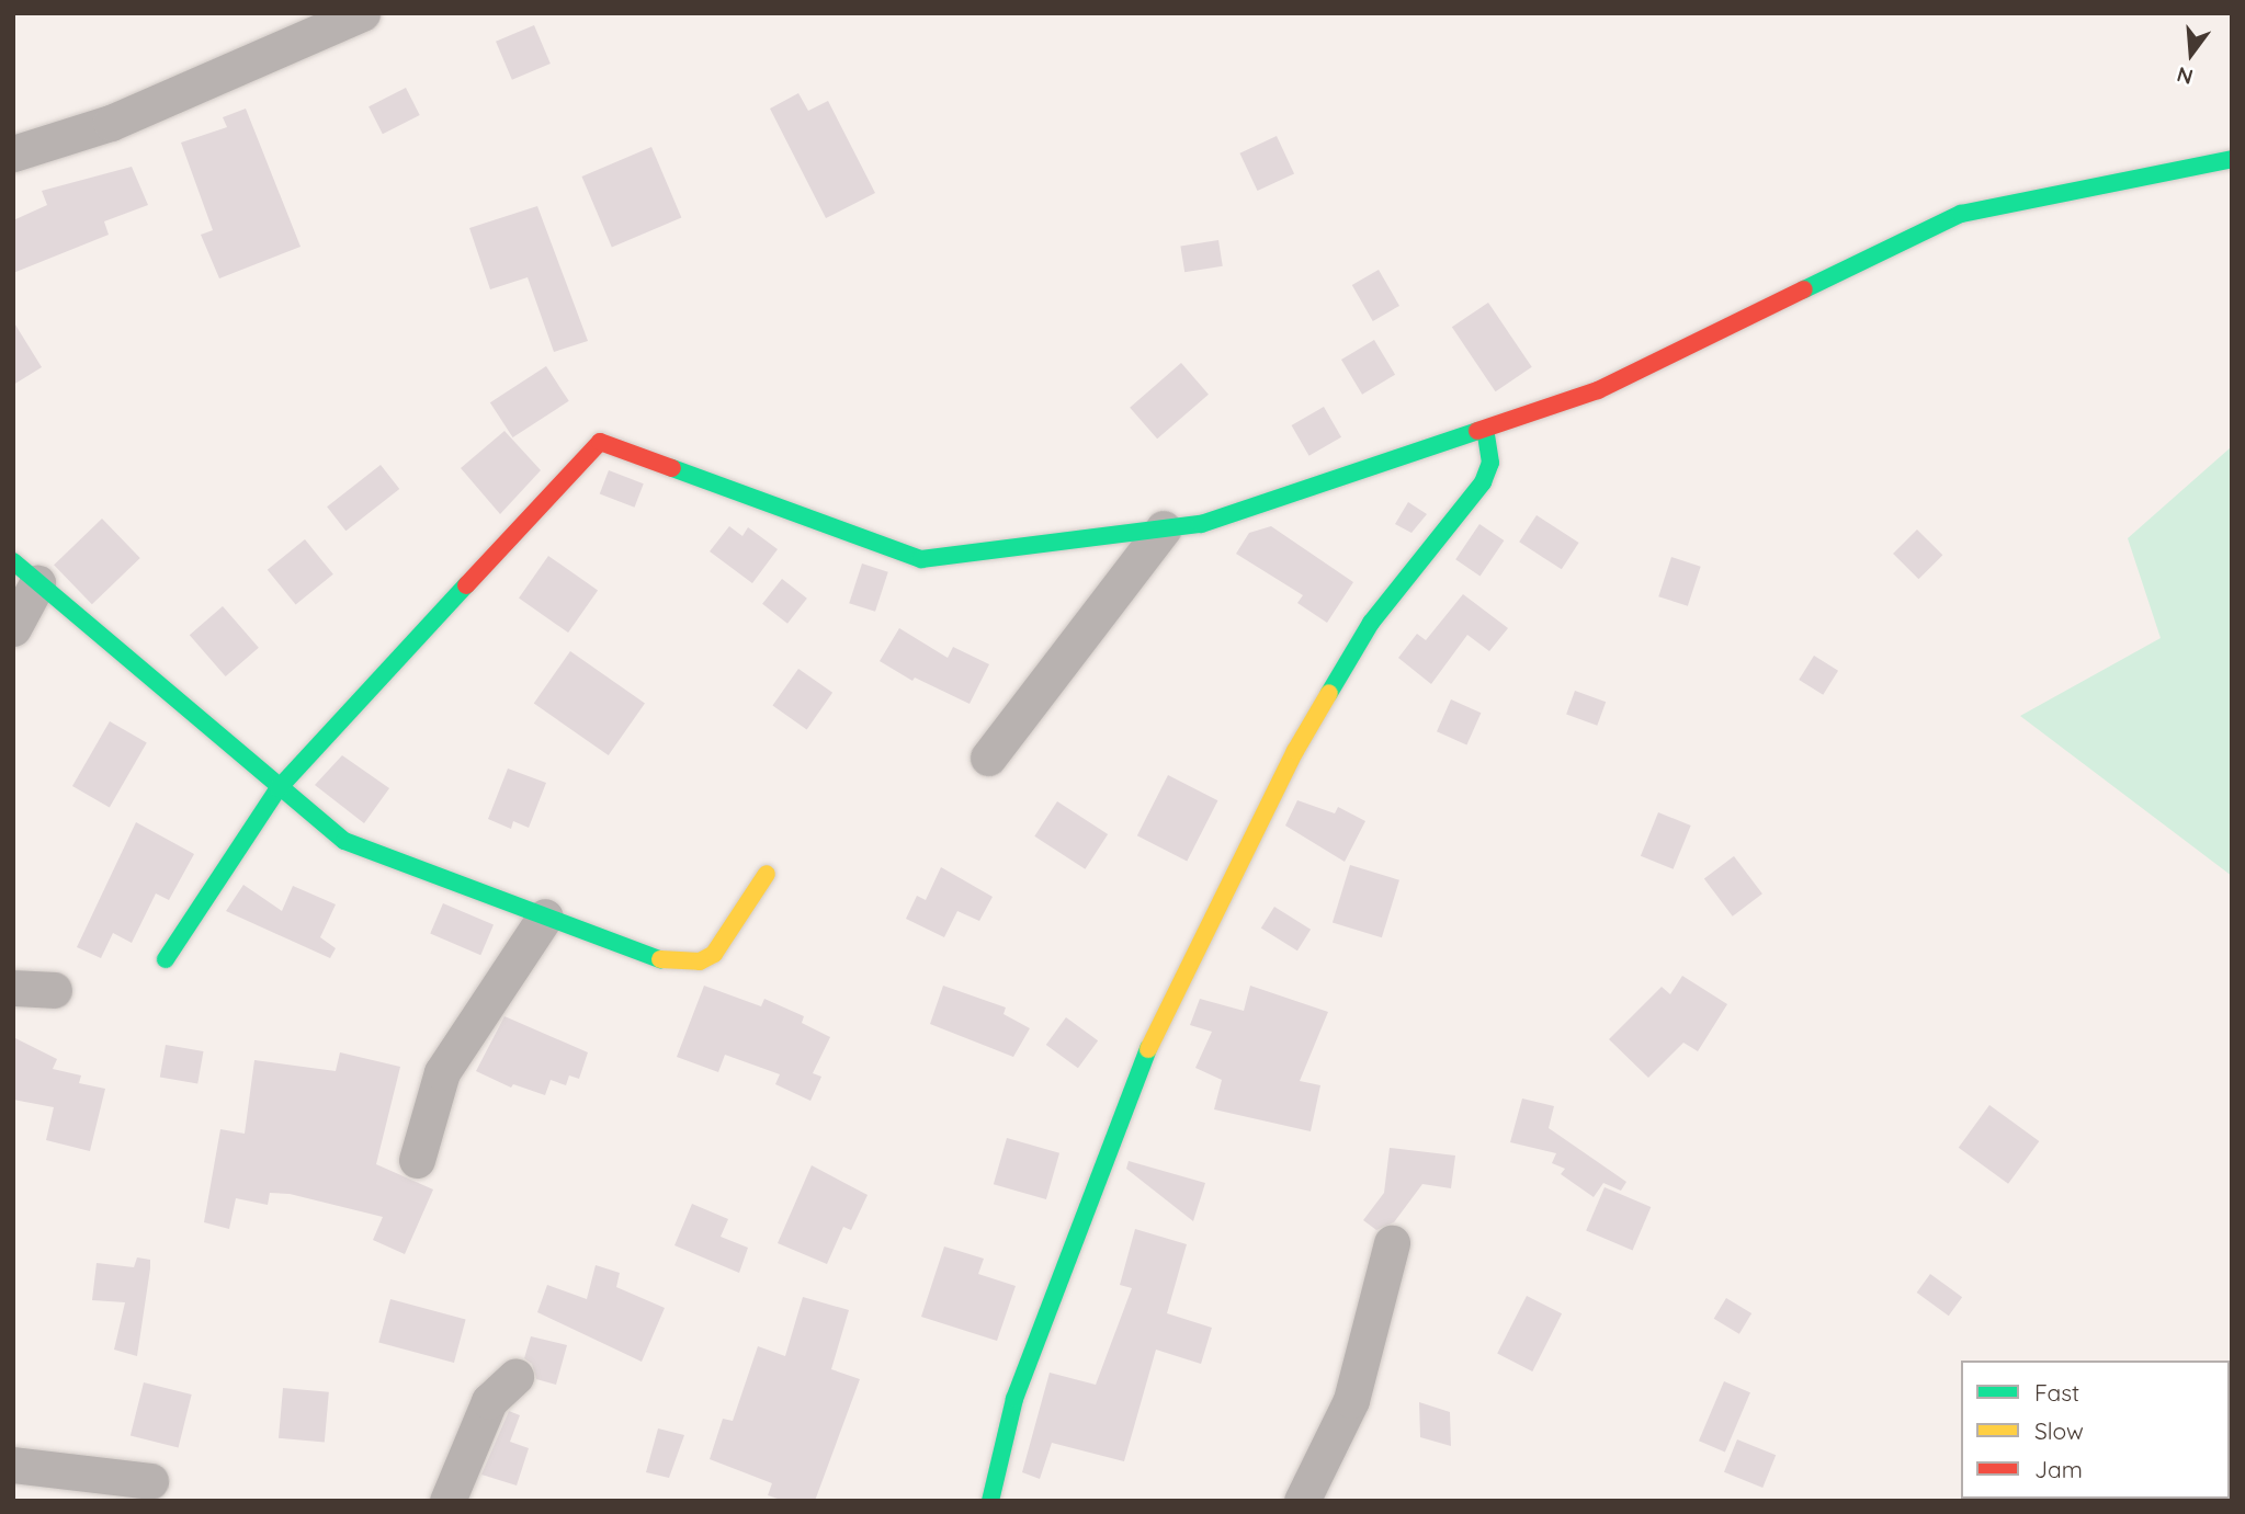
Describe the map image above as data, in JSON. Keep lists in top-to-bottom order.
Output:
{
  "legend": ["Fast", "Slow", "Jam"],
  "north": "bottom"
}
